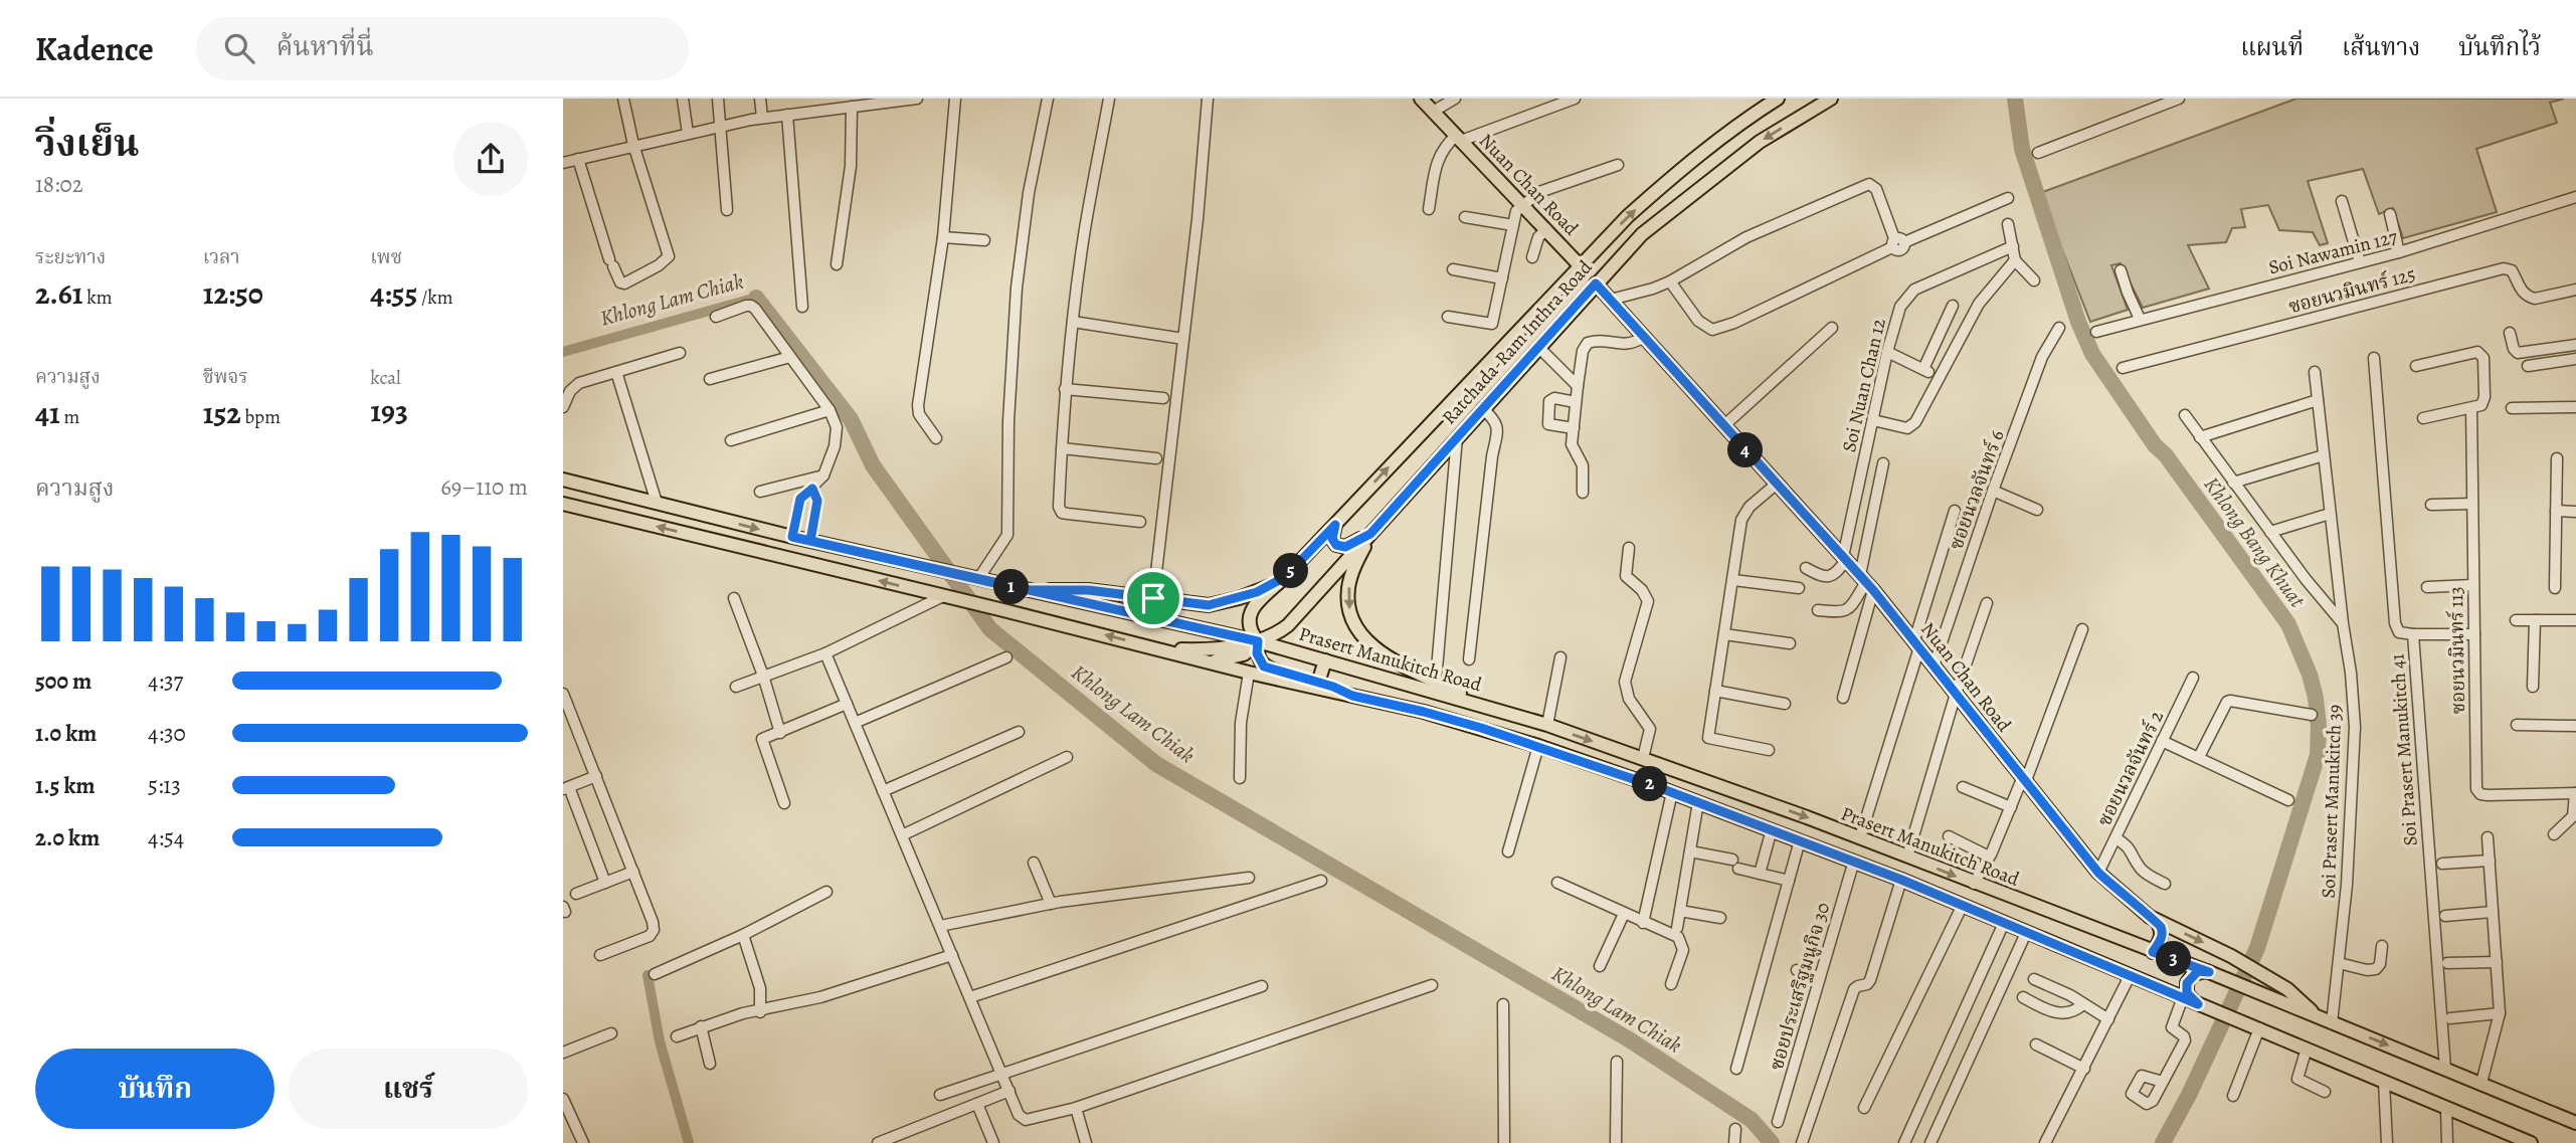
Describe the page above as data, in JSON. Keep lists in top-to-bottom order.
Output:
{
  "streets": {
    "main road": ["Nuan Chan Road", "Ratchada-Ram Inthra Road", "Prasert Manukitch Road"],
    "street": [
      "Soi Nawamin 127",
      "ซอยนวมินทร์ 125",
      "Soi Nuan Chan 12",
      "ซอยนวลจันทร์ 6",
      "ซอยนวมินทร์ 113",
      "Soi Prasert Manukitch 41",
      "ซอยนวลจันทร์ 2",
      "Soi Prasert Manukitch 39",
      "ซอยประเสริฐมนูกิจ 30"
    ]
  },
  "crossings": [
    ["Nuan Chan Road", "Ratchada-Ram Inthra Road"],
    ["Nuan Chan Road", "Soi Nuan Chan 12"],
    ["Nuan Chan Road", "ซอยนวลจันทร์ 6"],
    ["Nuan Chan Road", "Prasert Manukitch Road"],
    ["Nuan Chan Road", "ซอยนวลจันทร์ 2"],
    ["Ratchada-Ram Inthra Road", "Prasert Manukitch Road"],
    ["Prasert Manukitch Road", "Soi Prasert Manukitch 41"],
    ["Prasert Manukitch Road", "Soi Prasert Manukitch 39"]
  ],
  "water": ["Khlong Lam Chiak", "Khlong Bang Khuat"],
  "page": {
    "header": "Kadence",
    "search": "ค้นหาที่นี่",
    "nav": ["แผนที่", "เส้นทาง", "บันทึกไว้"],
    "heading": ["วิ่งเย็น", "18:02"],
    "stats": [
      ["ระยะทาง", "2.61 km"],
      ["เวลา", "12:50"],
      ["เพซ", "4:55 /km"],
      ["ความสูง", "41 m"],
      ["ชีพจร", "152 bpm"],
      ["kcal", "193"]
    ],
    "pins": [
      "4",
      "5",
      "1",
      "2",
      "3"
    ],
    "chart": ["ความสูง", "69–110 m"],
    "list": [
      {
        "name": "500 m",
        "note": "4:37"
      },
      {
        "name": "1.0 km",
        "note": "4:30"
      },
      {
        "name": "1.5 km",
        "note": "5:13"
      },
      {
        "name": "2.0 km",
        "note": "4:54"
      }
    ],
    "buttons": ["บันทึก", "แชร์"]
  }
}
